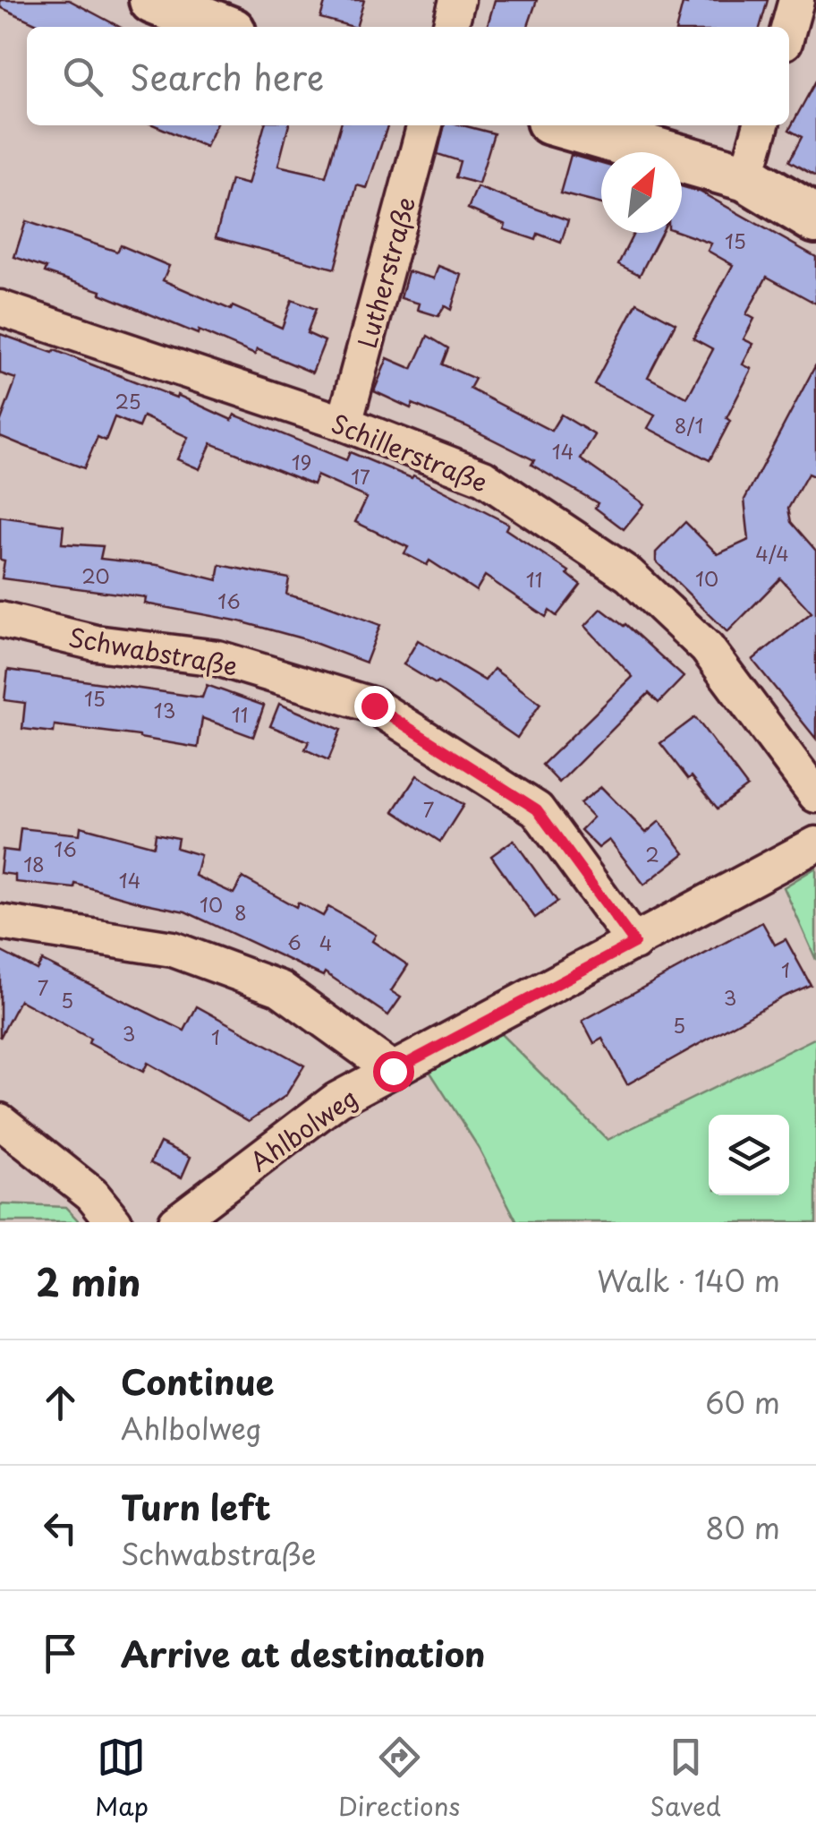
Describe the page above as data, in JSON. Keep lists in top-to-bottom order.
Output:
{
  "streets": {
    "street": [
      "Lutherstraße",
      "Schillerstraße",
      "Schwabstraße",
      "Ahlbolweg"
    ]
  },
  "crossings": [
    ["Lutherstraße", "Schillerstraße"],
    ["Schwabstraße", "Ahlbolweg"]
  ],
  "house_numbers": [
    "15",
    "25",
    "8/1",
    "14",
    "19",
    "17",
    "4/4",
    "20",
    "10",
    "11",
    "16",
    "15",
    "13",
    "11",
    "7",
    "16",
    "2",
    "18",
    "14",
    "10",
    "8",
    "6",
    "4",
    "1",
    "7",
    "3",
    "5",
    "5",
    "3",
    "1"
  ],
  "north": "top right",
  "page": {
    "search": "Search here",
    "heading": ["2 min", "Walk · 140 m"],
    "list": [
      ["Continue", "Ahlbolweg", "60 m"],
      ["Turn left", "Schwabstraße", "80 m"],
      "Arrive at destination"
    ],
    "nav": ["Map", "Directions", "Saved"]
  }
}
